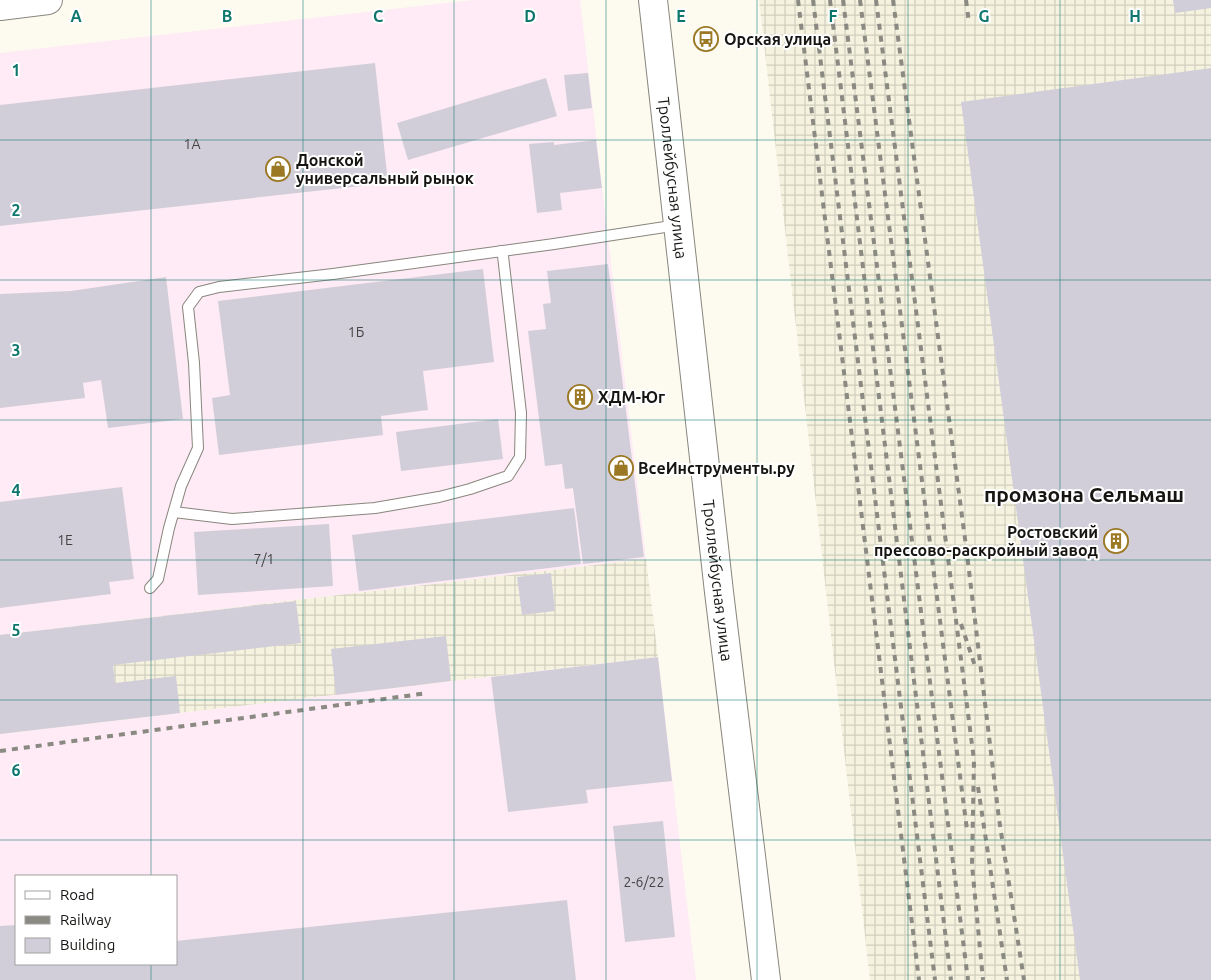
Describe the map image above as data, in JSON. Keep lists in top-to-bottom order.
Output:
{
  "streets": {
    "main road": ["Троллейбусная улица"]
  },
  "districts": ["промзона Сельмаш"],
  "places": {
    "bus stop": ["Орская улица"],
    "shop": ["Донской универсальный рынок", "ВсеИнструменты.ру"],
    "building": ["ХДМ-Юг", "Ростовский прессово-раскройный завод"]
  },
  "house_numbers": [
    "1А",
    "1Б",
    "1Е",
    "7/1",
    "2-6/22"
  ],
  "legend": ["Road", "Railway", "Building"],
  "grid": {
    "columns": [
      "A",
      "B",
      "C",
      "D",
      "E",
      "F",
      "G",
      "H"
    ],
    "rows": [
      "1",
      "2",
      "3",
      "4",
      "5",
      "6"
    ]
  }
}
